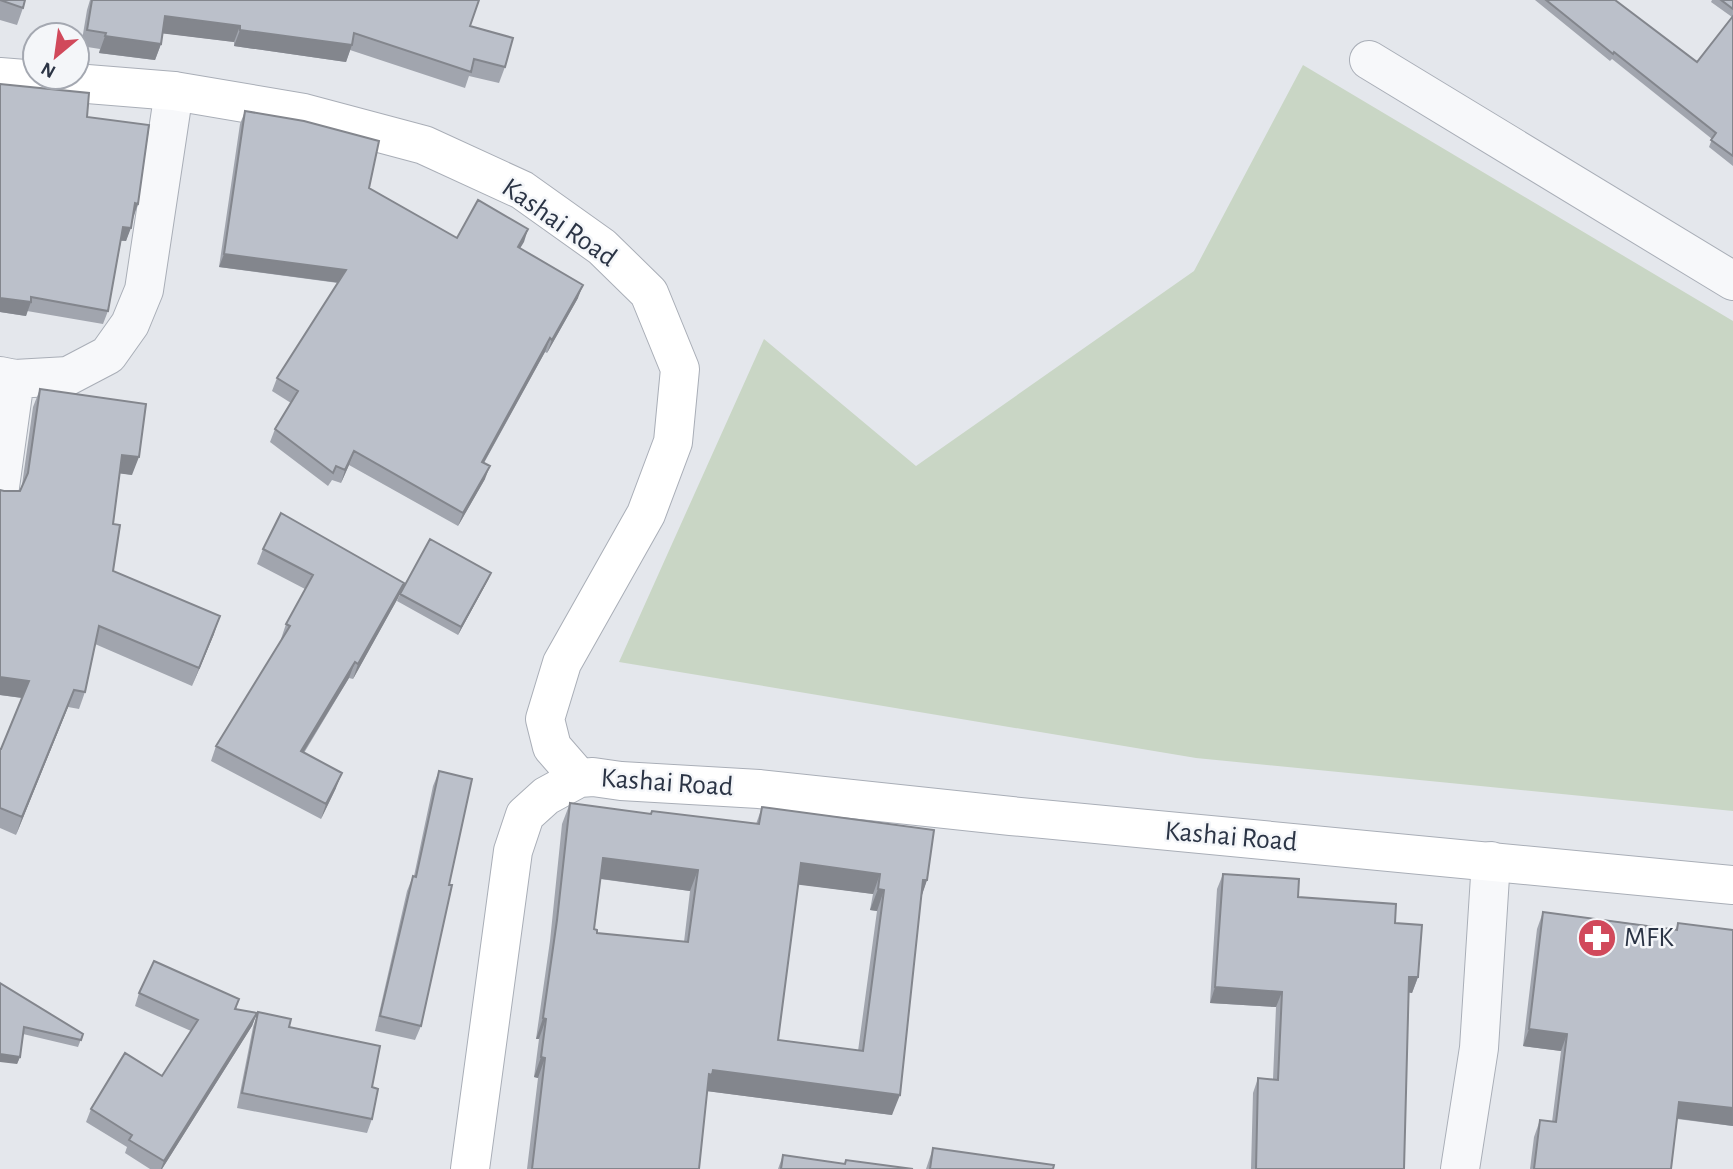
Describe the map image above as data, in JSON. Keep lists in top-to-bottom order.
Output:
{
  "streets": {
    "street": ["Kashai Road"]
  },
  "places": {
    "pharmacy": ["MFK"]
  },
  "north": "bottom left"
}
